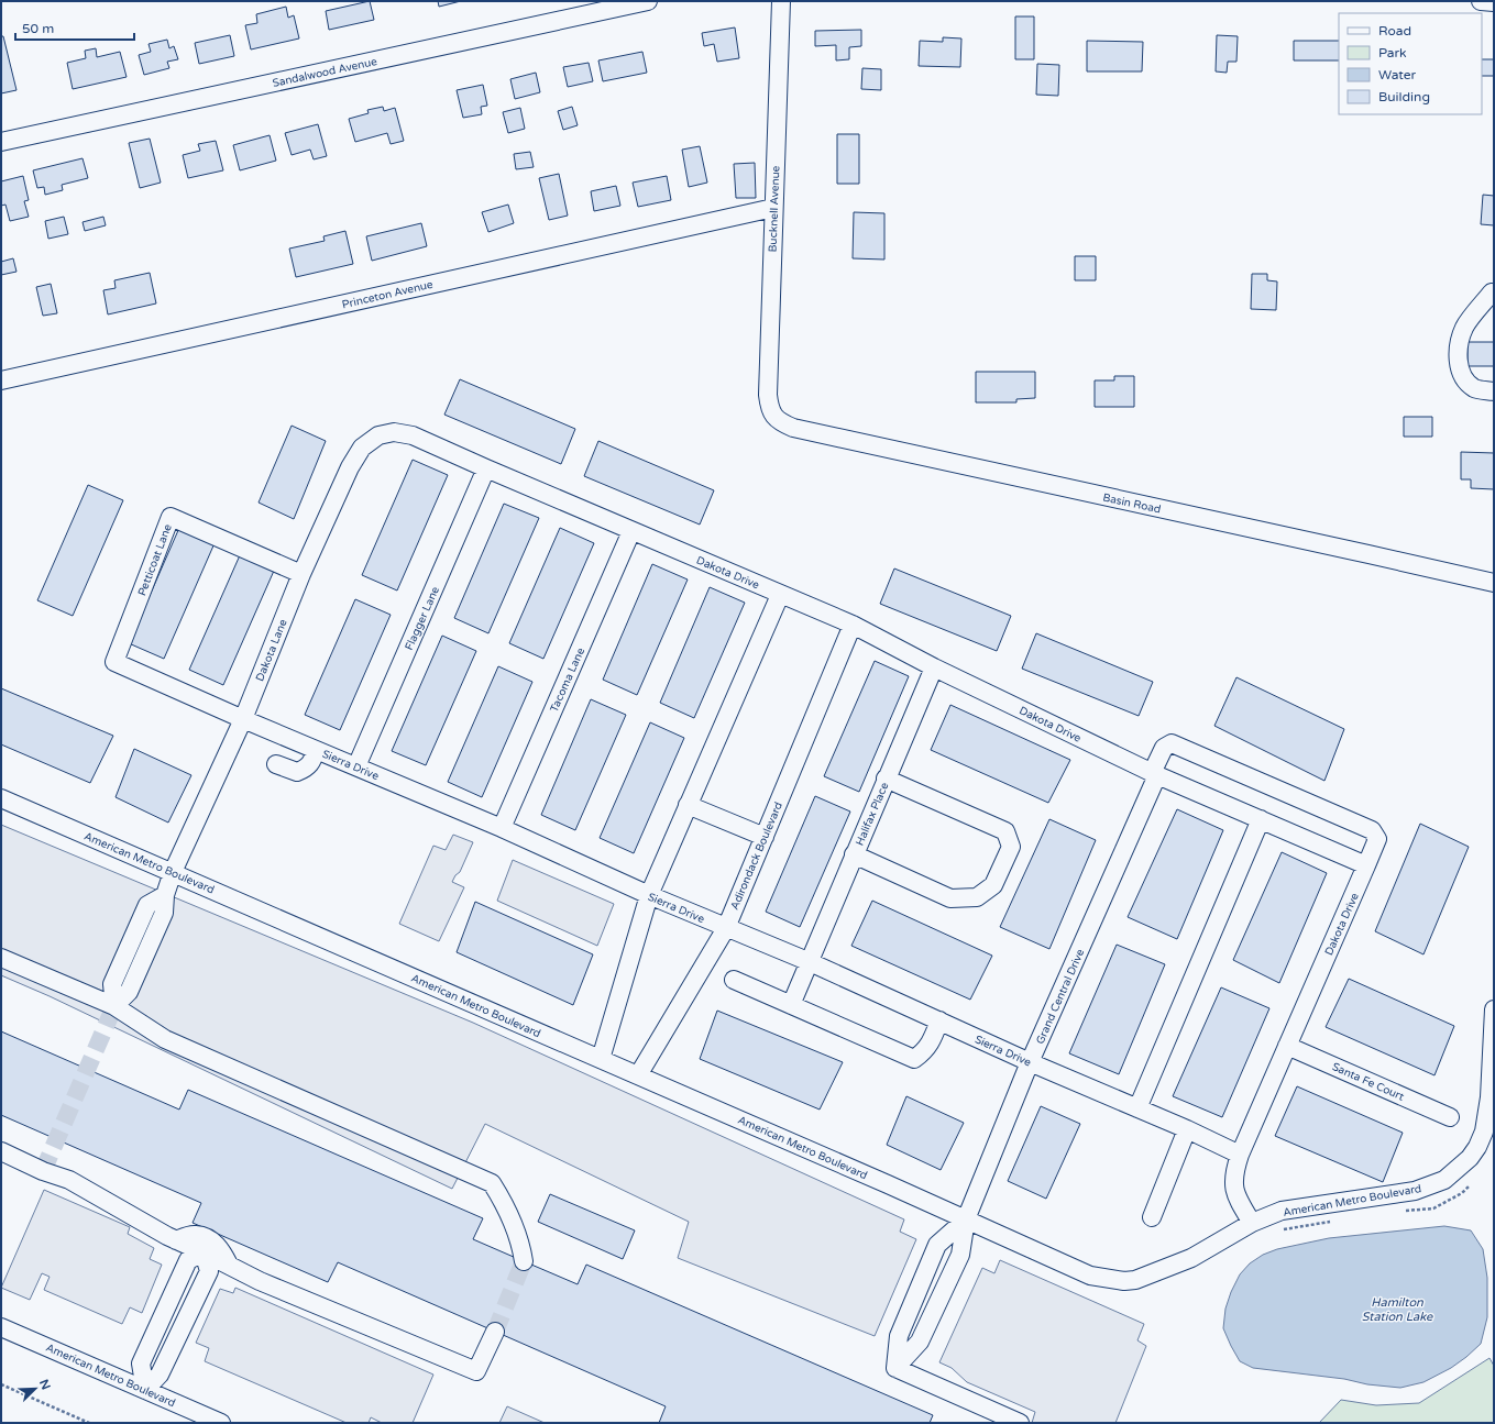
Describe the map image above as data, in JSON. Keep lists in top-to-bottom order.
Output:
{
  "streets": {
    "street": [
      "Sandalwood Avenue",
      "Bucknell Avenue",
      "Princeton Avenue",
      "Basin Road",
      "Petticoat Lane",
      "Dakota Drive",
      "Flagger Lane",
      "Dakota Lane",
      "Tacoma Lane",
      "Sierra Drive",
      "Halifax Place",
      "Adirondack Boulevard",
      "American Metro Boulevard",
      "Grand Central Drive",
      "Santa Fe Court"
    ]
  },
  "crossings": [
    ["Bucknell Avenue", "Princeton Avenue"],
    ["Bucknell Avenue", "Basin Road"],
    ["Petticoat Lane", "Dakota Lane"],
    ["Petticoat Lane", "Sierra Drive"],
    ["Dakota Drive", "Flagger Lane"],
    ["Dakota Drive", "Dakota Lane"],
    ["Dakota Drive", "Tacoma Lane"],
    ["Dakota Drive", "Sierra Drive"],
    ["Dakota Drive", "Halifax Place"],
    ["Dakota Drive", "Adirondack Boulevard"],
    ["Dakota Drive", "American Metro Boulevard"],
    ["Dakota Drive", "Grand Central Drive"],
    ["Dakota Drive", "Santa Fe Court"],
    ["Flagger Lane", "Sierra Drive"],
    ["Dakota Lane", "Sierra Drive"],
    ["Dakota Lane", "American Metro Boulevard"],
    ["Tacoma Lane", "Sierra Drive"],
    ["Sierra Drive", "Halifax Place"],
    ["Sierra Drive", "Adirondack Boulevard"],
    ["Sierra Drive", "Grand Central Drive"],
    ["Adirondack Boulevard", "American Metro Boulevard"],
    ["American Metro Boulevard", "Grand Central Drive"]
  ],
  "water": ["Hamilton Station Lake"],
  "legend": [
    "Road",
    "Park",
    "Water",
    "Building"
  ],
  "scale_bar": "50 m",
  "north": "top right"
}
